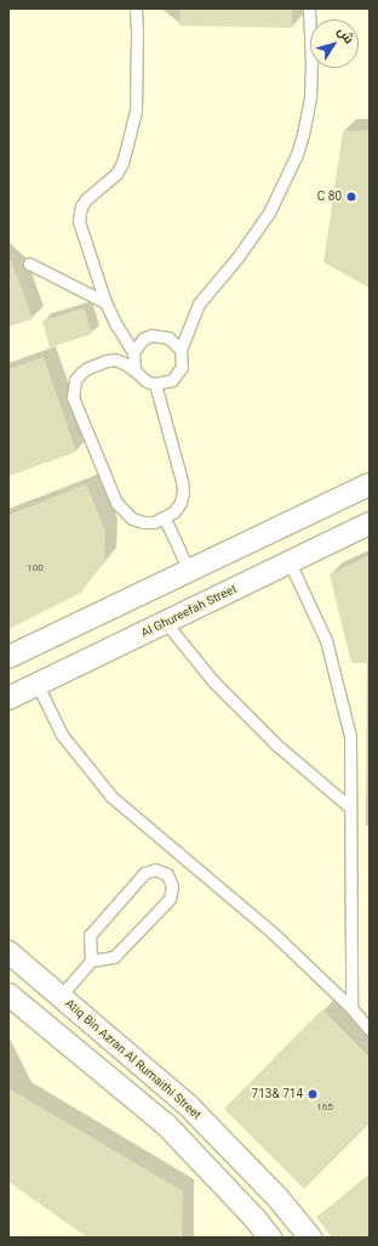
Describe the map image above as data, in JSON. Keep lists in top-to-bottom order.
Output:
{
  "streets": {
    "street": ["Al Ghureefah Street", "Atiq Bin Azran Al Rumaithi Street"]
  },
  "places": ["C 80", "713& 714"],
  "house_numbers": ["100", "165"],
  "north": "top right"
}
